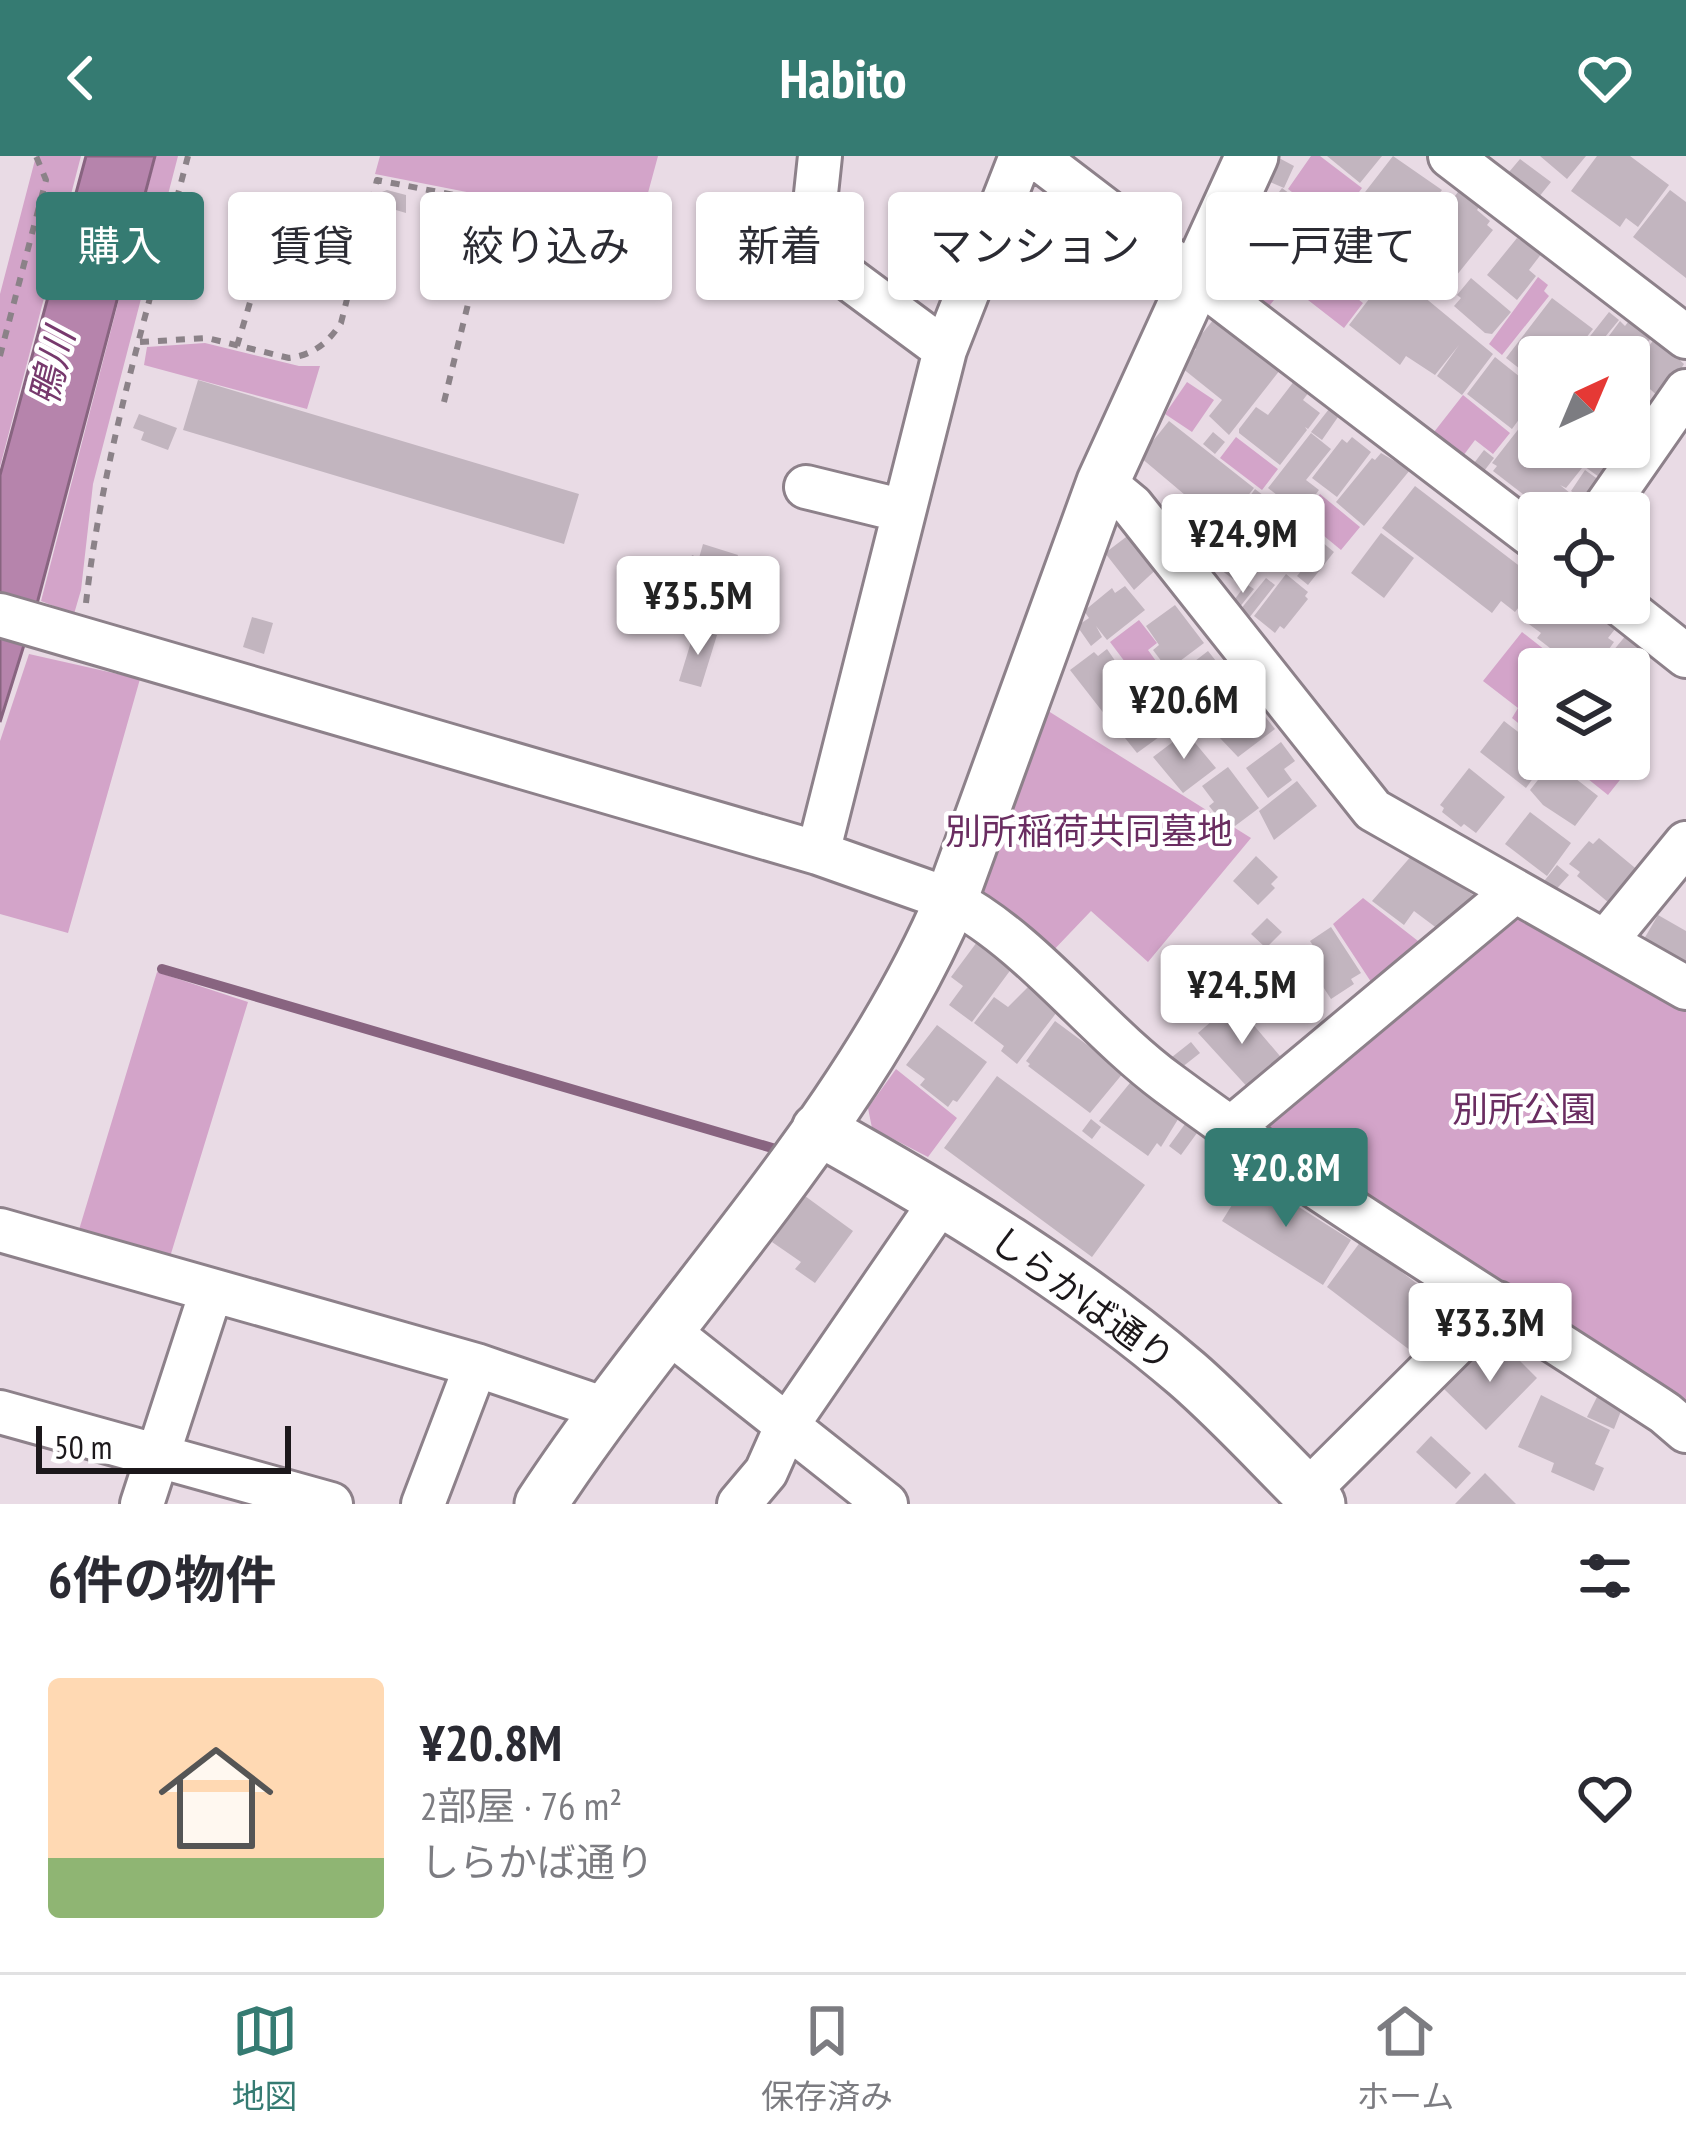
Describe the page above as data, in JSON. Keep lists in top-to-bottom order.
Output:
{
  "streets": {
    "street": ["しらかば通り"]
  },
  "water": ["鴨川"],
  "parks": ["別所稲荷共同墓地", "別所公園"],
  "scale_bar": "50 m",
  "north": "top right",
  "page": {
    "header": "Habito",
    "chip": [
      "購入",
      "賃貸",
      "絞り込み",
      "新着",
      "マンション",
      "一戸建て"
    ],
    "price": [
      "¥24.9M",
      "¥35.5M",
      "¥20.6M",
      "¥24.5M",
      "¥20.8M",
      "¥33.3M"
    ],
    "scale": "50 m",
    "heading": "6件の物件",
    "list": [
      {
        "name": "¥20.8M",
        "note": "2部屋 · 76 m² · しらかば通り"
      }
    ],
    "tabs": ["地図", "保存済み", "ホーム"]
  }
}
